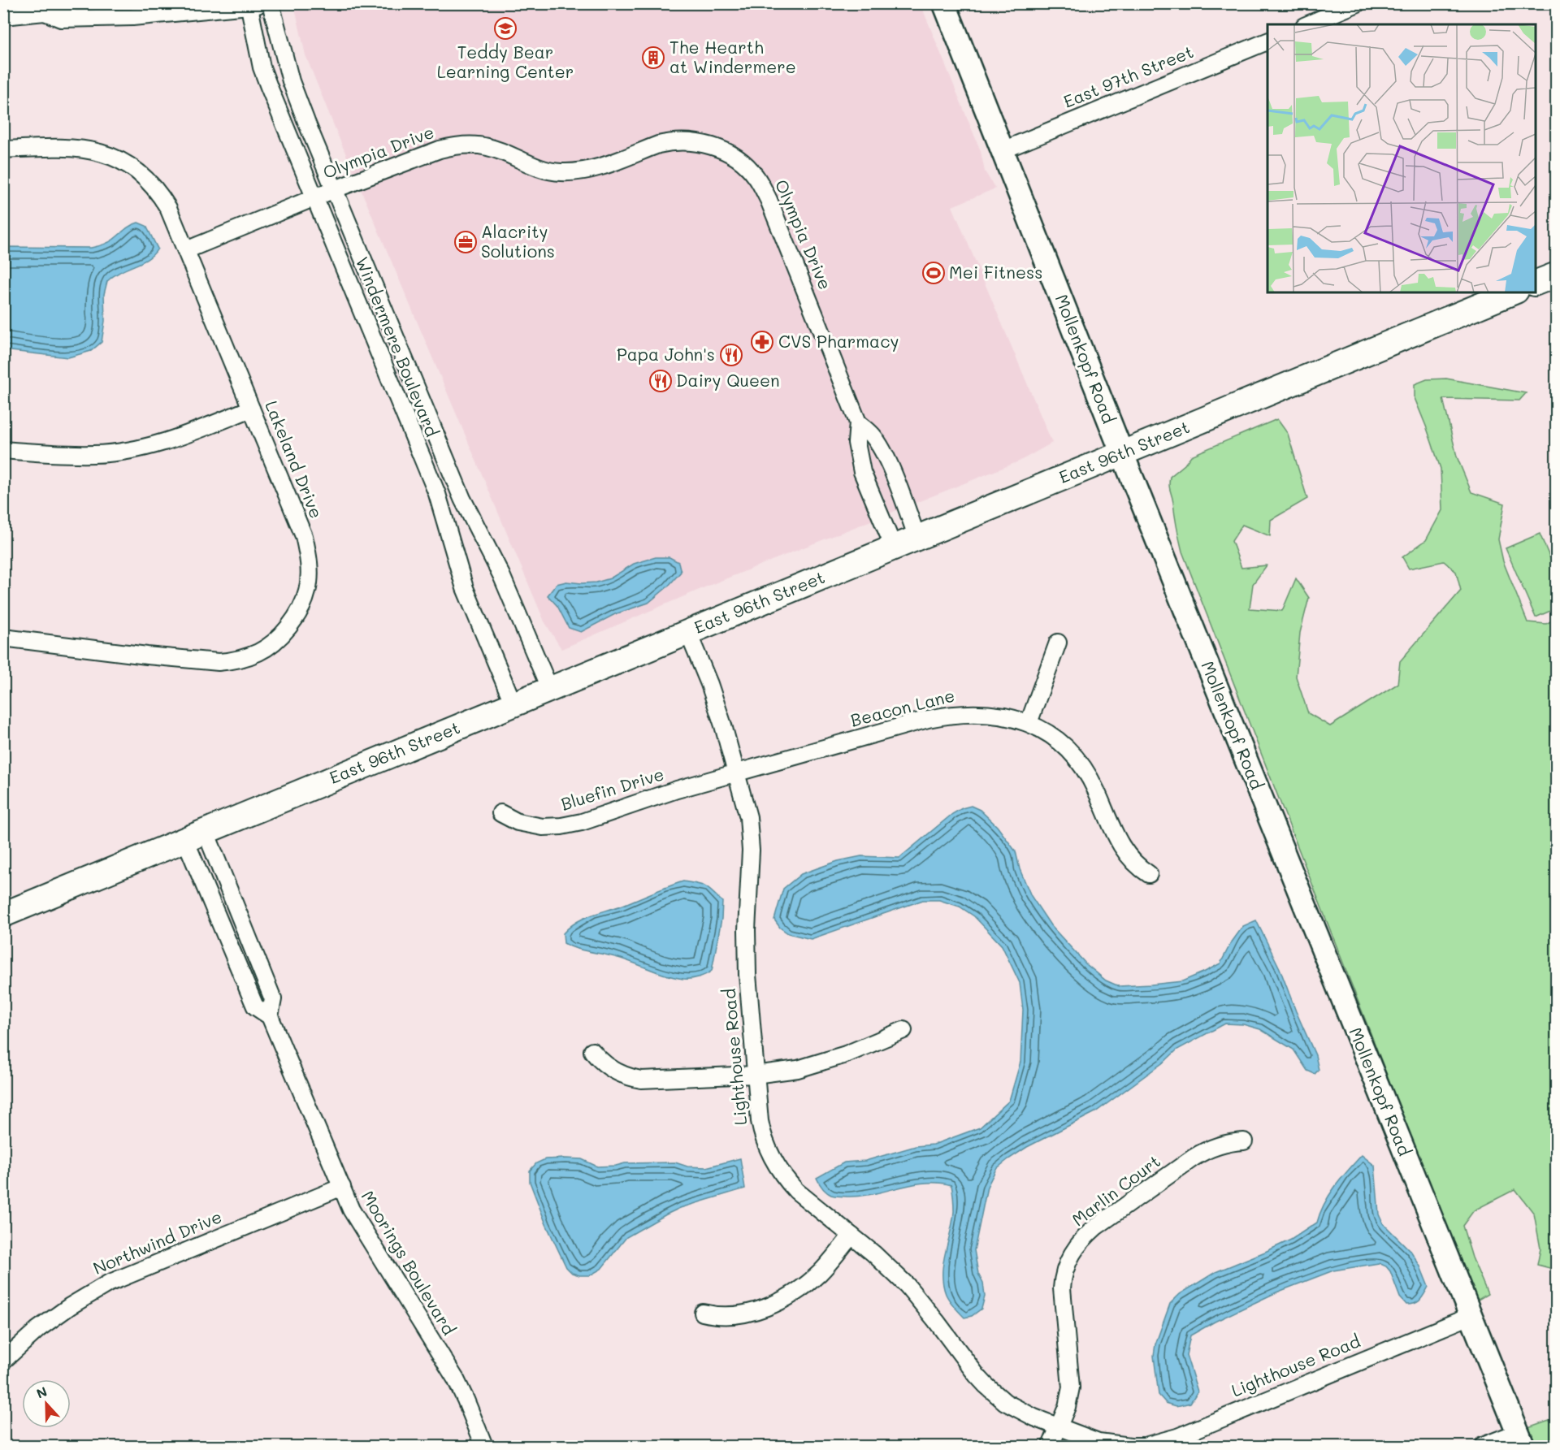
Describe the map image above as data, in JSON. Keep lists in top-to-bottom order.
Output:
{
  "streets": {
    "main road": ["East 96th Street"],
    "street": [
      "East 97th Street",
      "Olympia Drive",
      "Windermere Boulevard",
      "Mollenkopf Road",
      "Lakeland Drive",
      "Beacon Lane",
      "Bluefin Drive",
      "Lighthouse Road",
      "Marlin Court",
      "Northwind Drive",
      "Moorings Boulevard"
    ]
  },
  "crossings": [
    ["East 97th Street", "Mollenkopf Road"],
    ["Olympia Drive", "Windermere Boulevard"],
    ["Olympia Drive", "East 96th Street"],
    ["Olympia Drive", "Lakeland Drive"],
    ["Windermere Boulevard", "East 96th Street"],
    ["Mollenkopf Road", "East 96th Street"],
    ["Mollenkopf Road", "Lighthouse Road"],
    ["East 96th Street", "Lighthouse Road"],
    ["East 96th Street", "Moorings Boulevard"],
    ["Beacon Lane", "Bluefin Drive"],
    ["Beacon Lane", "Lighthouse Road"],
    ["Bluefin Drive", "Lighthouse Road"],
    ["Lighthouse Road", "Marlin Court"],
    ["Northwind Drive", "Moorings Boulevard"]
  ],
  "places": {
    "school or university": ["Teddy Bear Learning Center"],
    "building": ["The Hearth at Windermere"],
    "office": ["Alacrity Solutions"],
    "sports": ["Mei Fitness"],
    "pharmacy": ["CVS Pharmacy"],
    "restaurant": ["Papa John's", "Dairy Queen"]
  },
  "north": "top"
}
